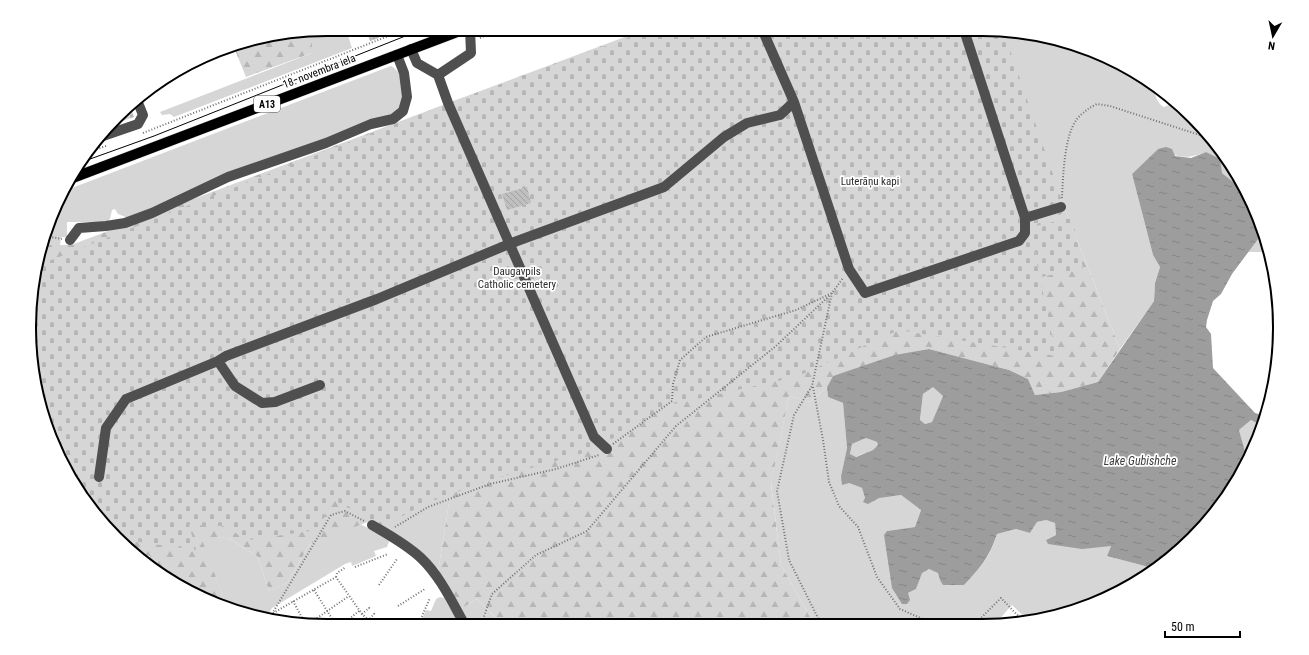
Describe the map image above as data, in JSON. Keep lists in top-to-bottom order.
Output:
{
  "streets": {
    "main road": ["18. novembra iela", "A13"]
  },
  "water": ["Lake Gubishche"],
  "parks": ["Luterāņu kapi", "Daugavpils Catholic cemetery"],
  "scale_bar": "50 m",
  "north": "bottom"
}
